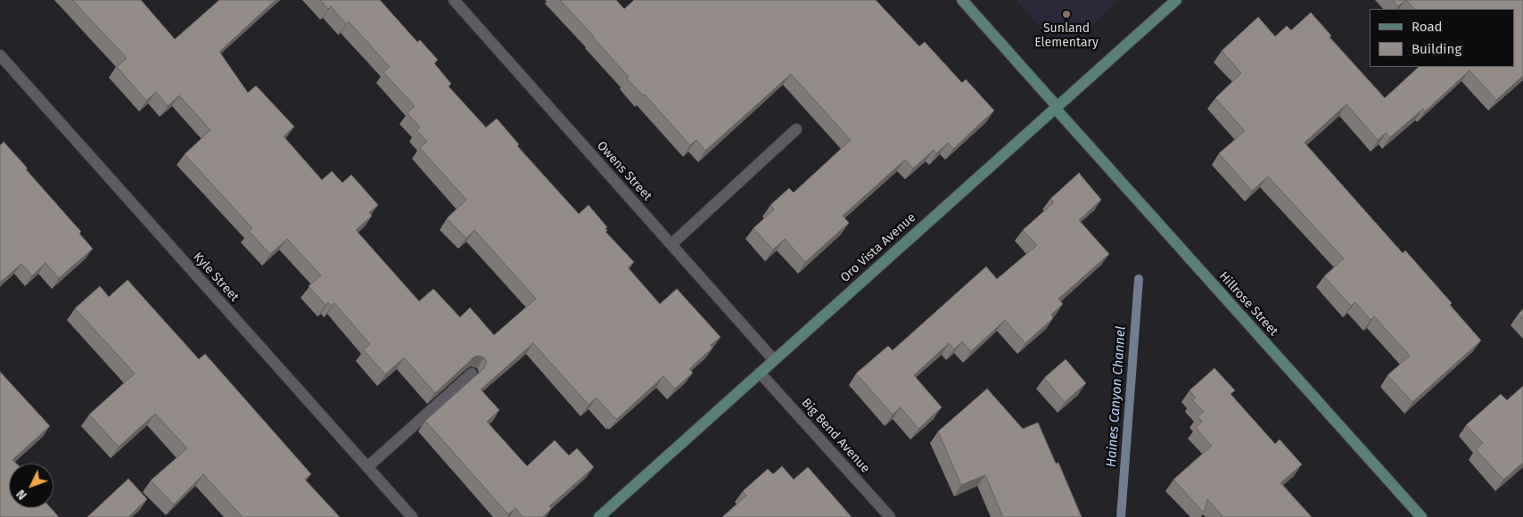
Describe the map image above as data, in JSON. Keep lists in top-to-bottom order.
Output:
{
  "streets": {
    "street": [
      "Owens Street",
      "Oro Vista Avenue",
      "Kyle Street",
      "Hillrose Street",
      "Big Bend Avenue"
    ]
  },
  "crossings": [
    ["Owens Street", "Oro Vista Avenue"],
    ["Oro Vista Avenue", "Hillrose Street"],
    ["Oro Vista Avenue", "Big Bend Avenue"]
  ],
  "water": ["Haines Canyon Channel"],
  "places": ["Sunland Elementary"],
  "legend": ["Road", "Building"],
  "north": "bottom left"
}
